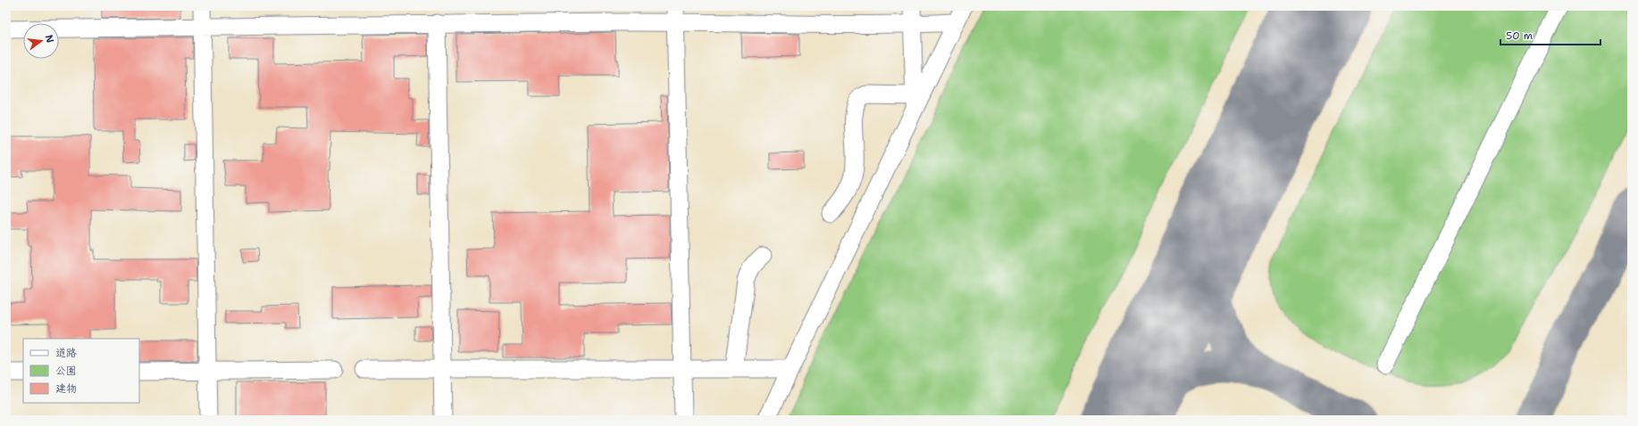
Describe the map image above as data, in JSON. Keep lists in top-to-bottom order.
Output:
{
  "legend": ["道路", "公園", "建物"],
  "scale_bar": "50 m",
  "north": "right"
}
